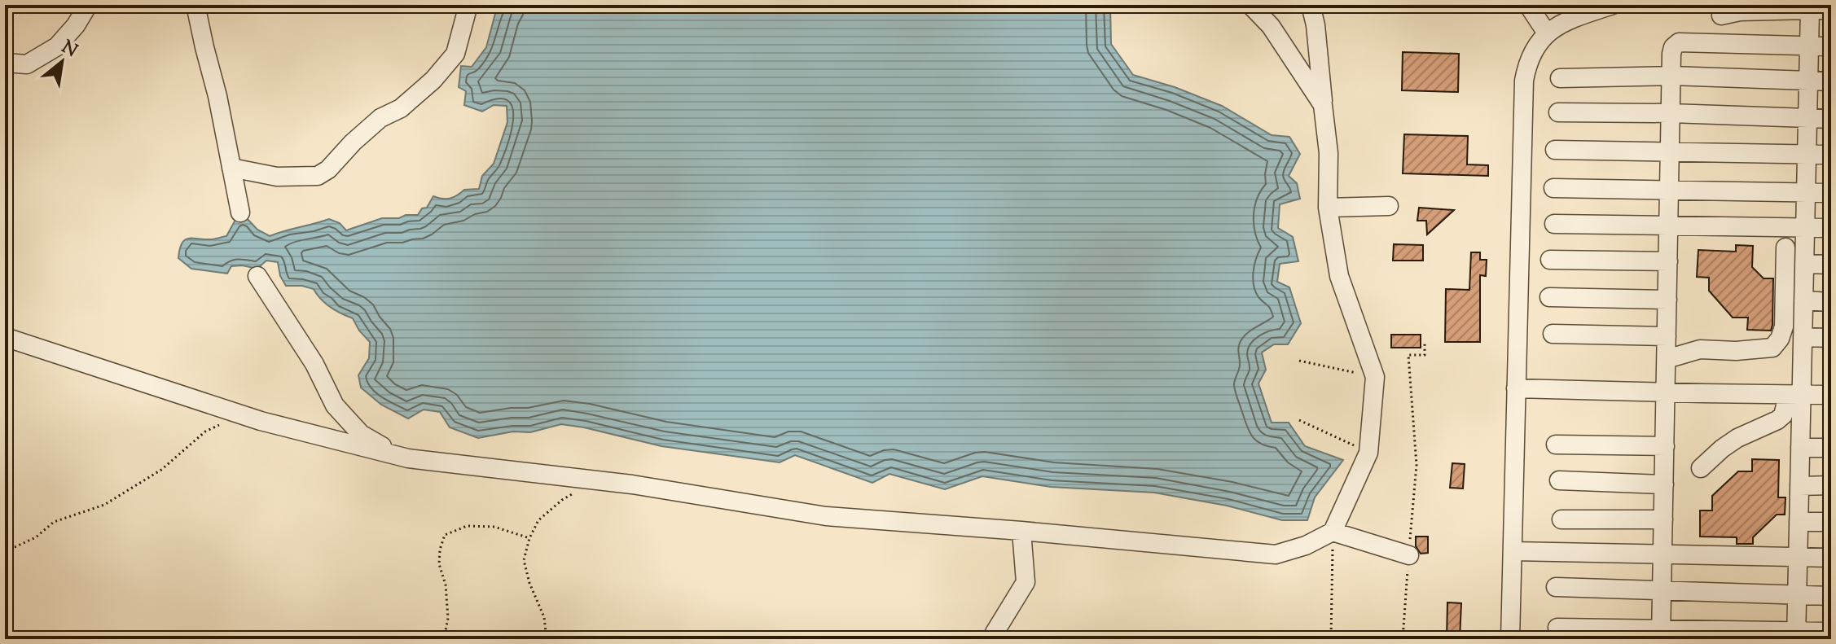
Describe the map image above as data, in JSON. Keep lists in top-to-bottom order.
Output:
{
  "north": "top right"
}
